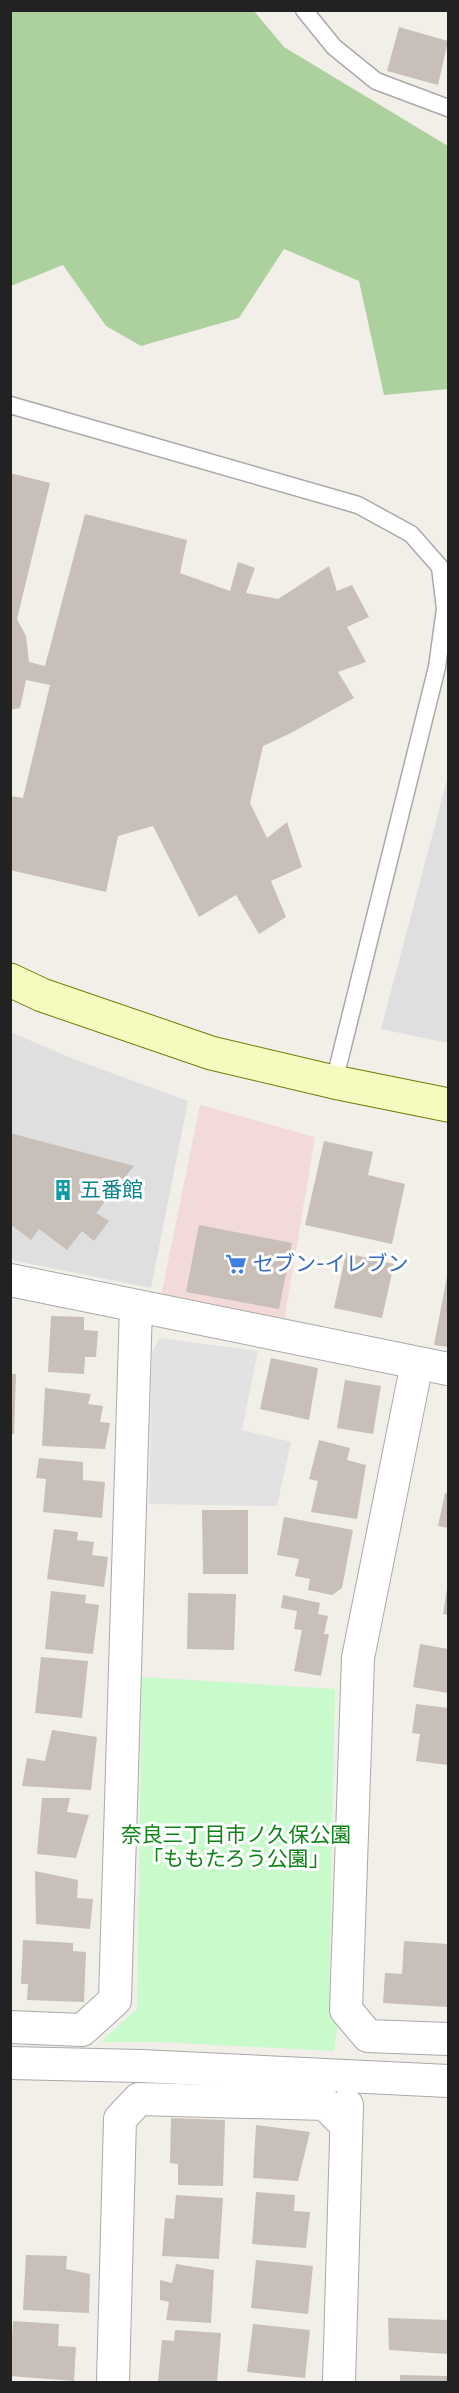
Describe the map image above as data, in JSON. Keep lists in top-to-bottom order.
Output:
{
  "parks": ["奈良三丁目市ノ久保公園 「ももたろう公園」"],
  "places": {
    "building": ["五番館"],
    "supermarket": ["セブン-イレブン"]
  }
}
